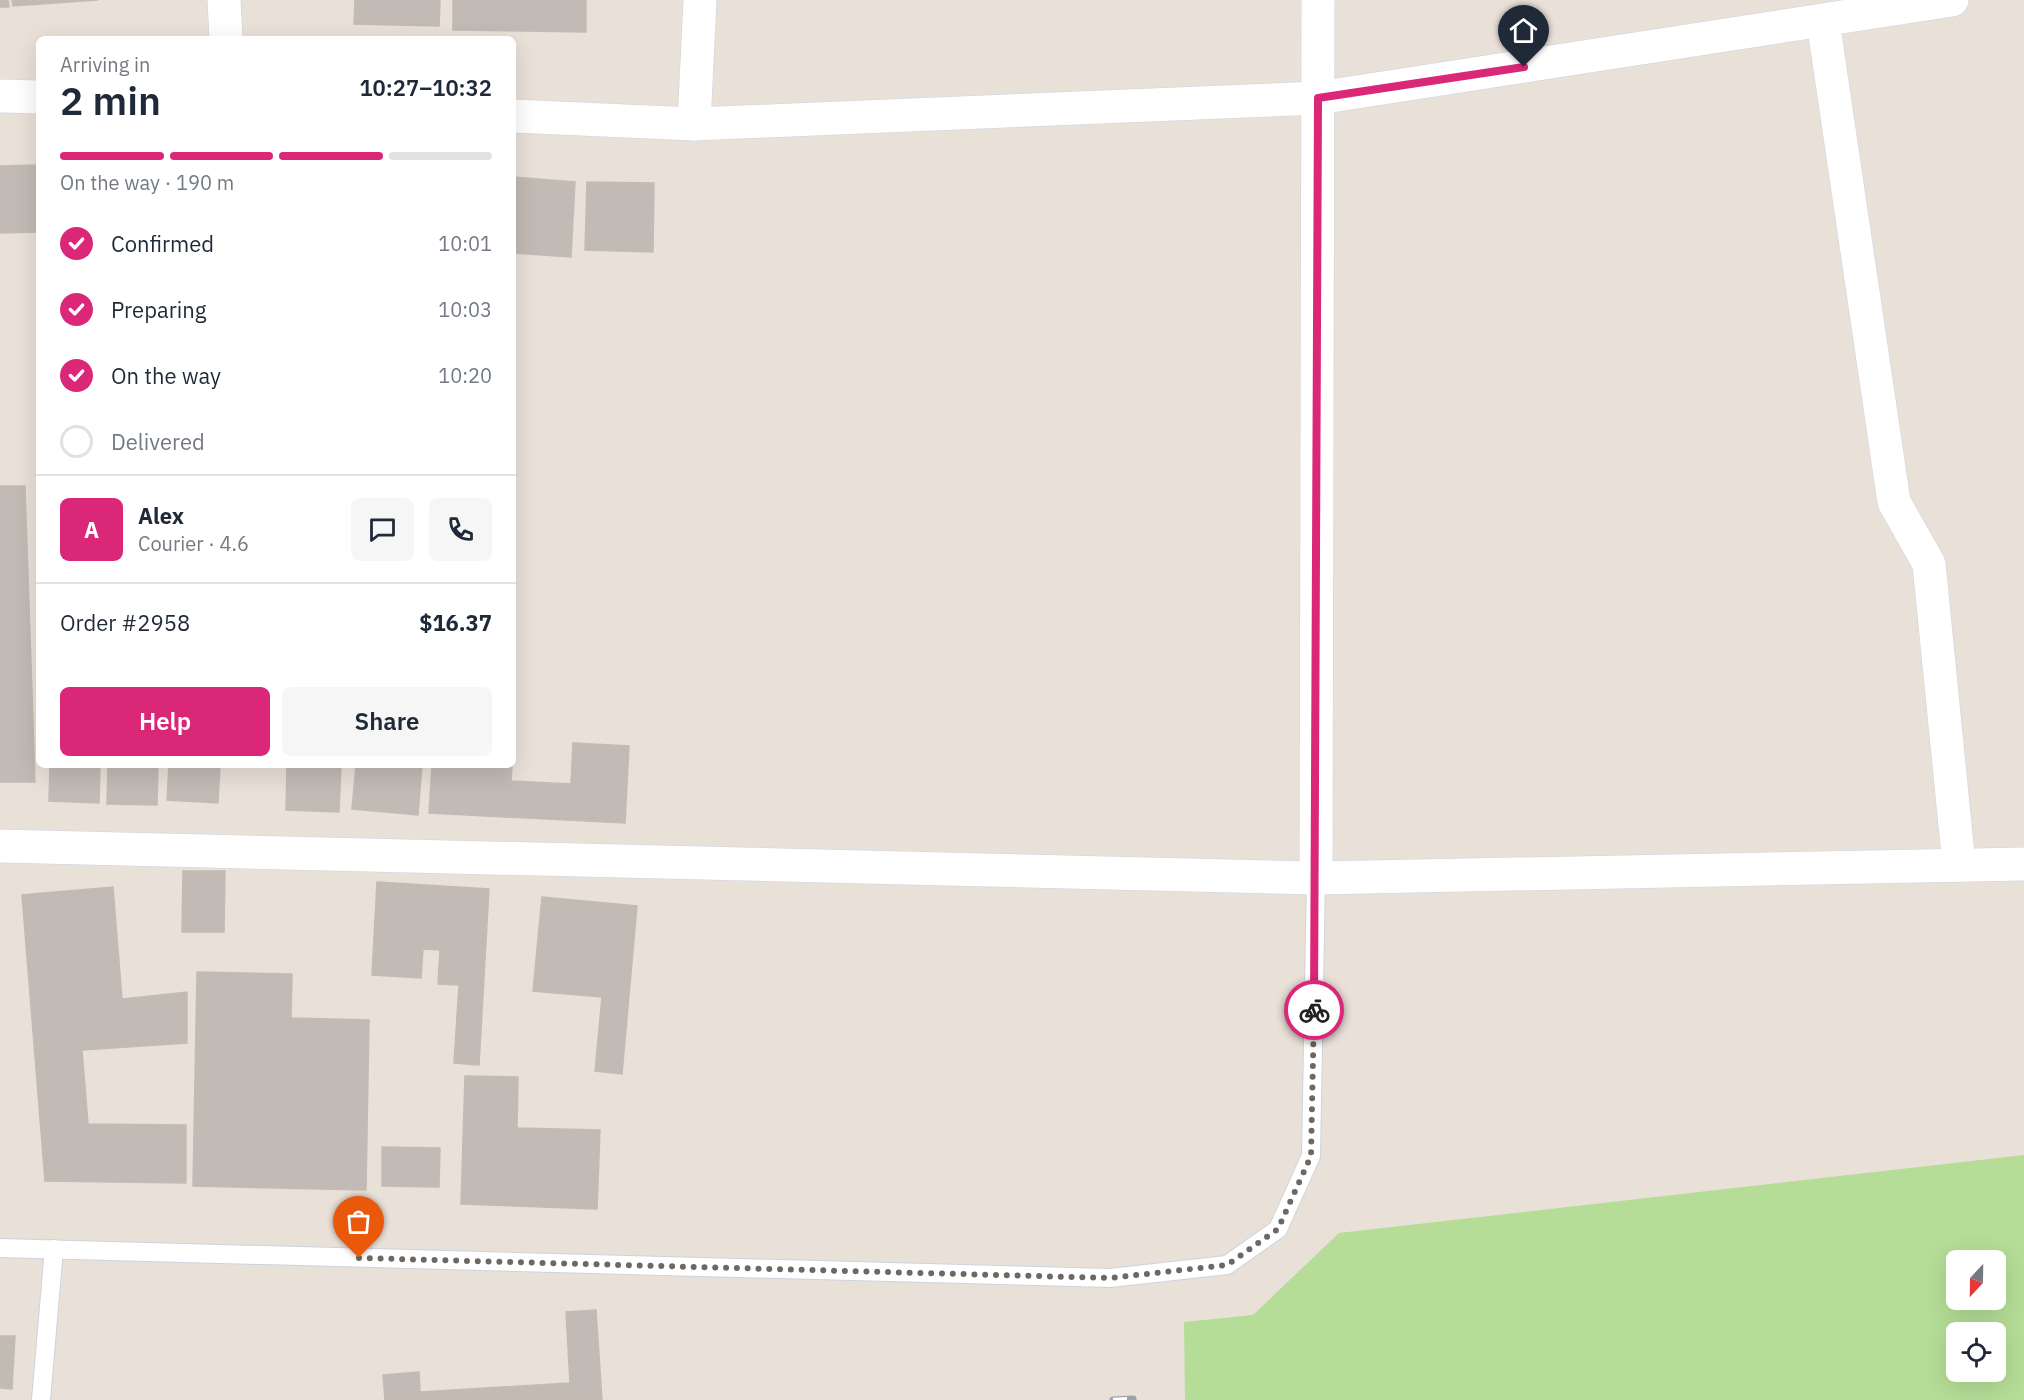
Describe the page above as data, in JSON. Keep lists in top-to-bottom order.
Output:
{
  "north": "bottom",
  "page": {
    "heading": ["2 min", "Arriving in", "10:27–10:32"],
    "panel": [
      "Alex",
      "Courier · 4.6",
      "Order #2958",
      "$16.37"
    ],
    "bar": "On the way · 190 m",
    "list": [
      ["Confirmed", "10:01"],
      ["Preparing", "10:03"],
      ["On the way", "10:20"],
      "Delivered"
    ],
    "round": "A",
    "buttons": ["Help", "Share"]
  }
}
